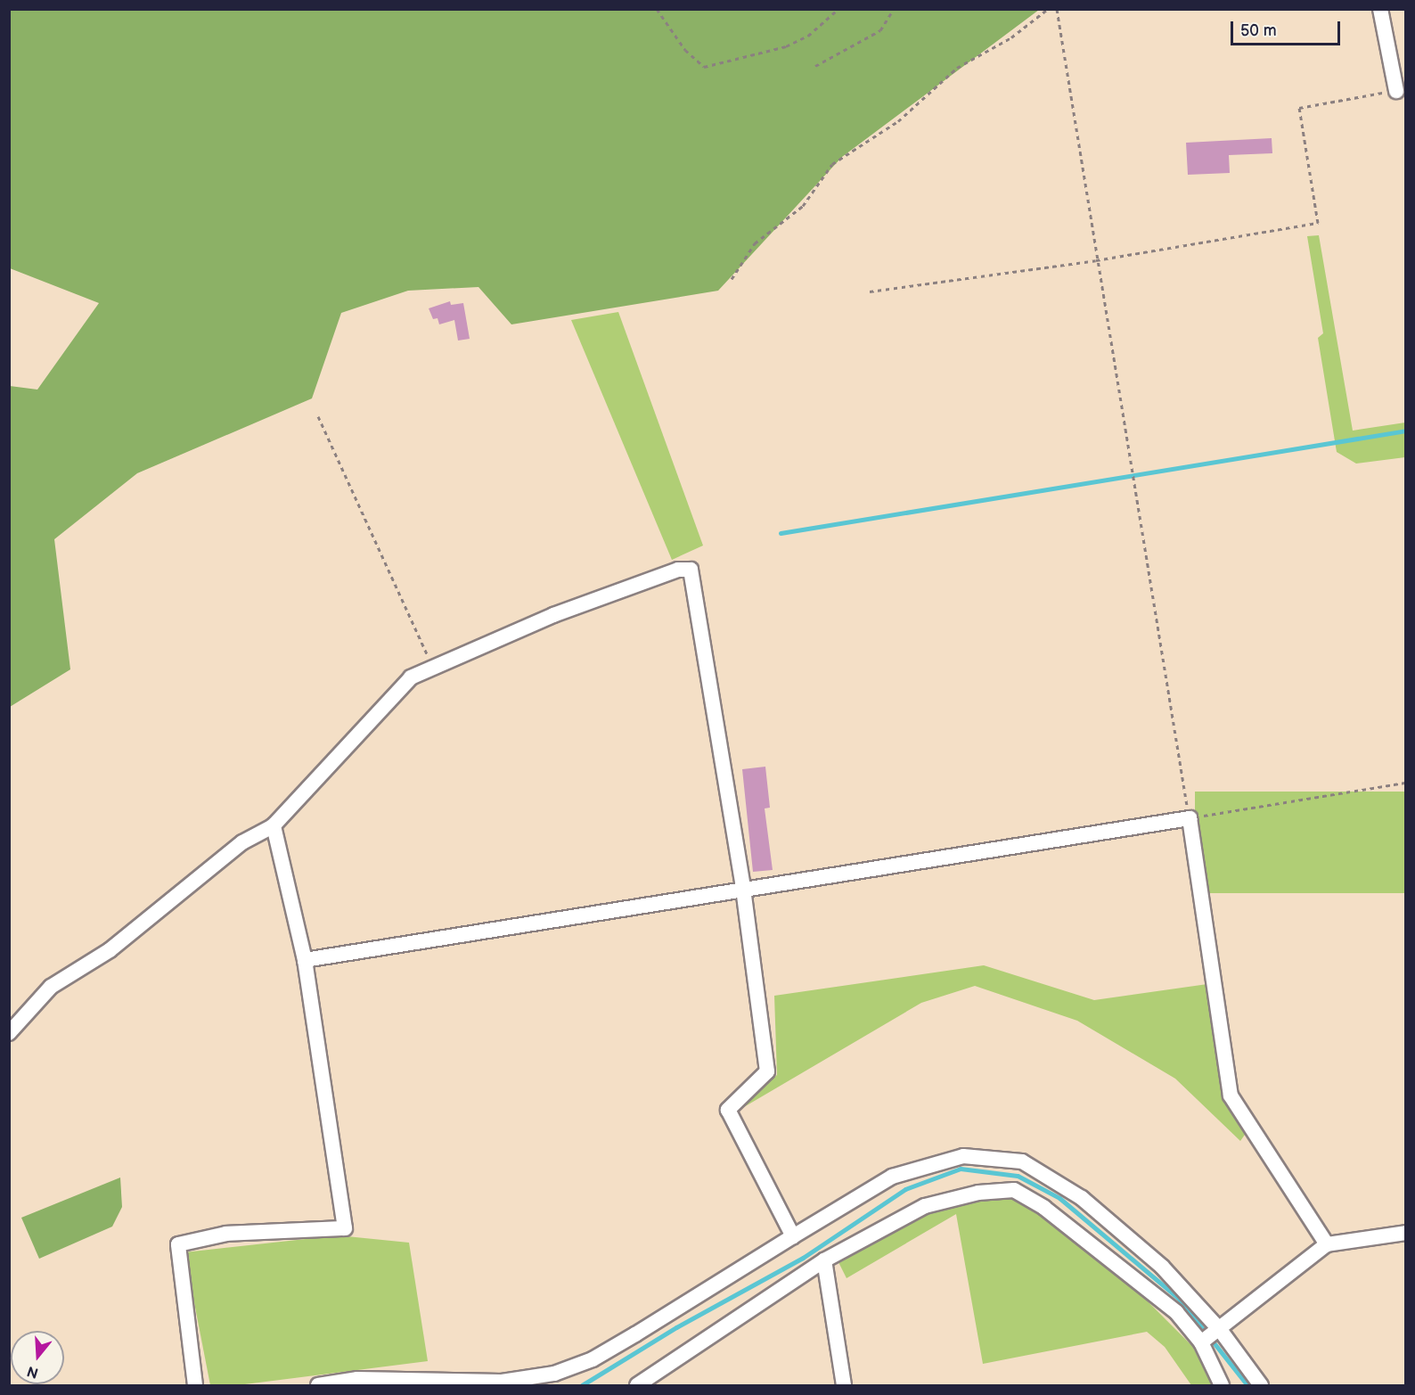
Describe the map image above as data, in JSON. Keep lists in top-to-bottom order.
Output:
{
  "scale_bar": "50 m",
  "north": "bottom"
}
